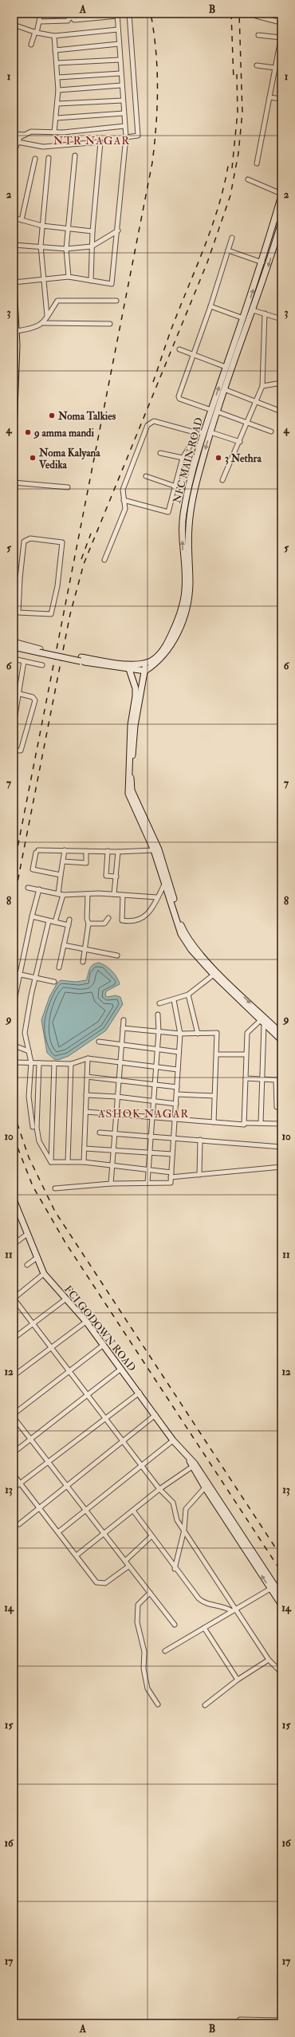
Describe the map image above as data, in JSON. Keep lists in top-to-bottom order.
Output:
{
  "streets": {
    "main road": ["NFC MAIN ROAD", "FCI GODOWN ROAD"]
  },
  "districts": ["NTR NAGAR", "ASHOK NAGAR"],
  "places": [
    "Noma Talkies",
    "9 amma mandi",
    "Noma Kalyana Vedika",
    "3 Nethra"
  ],
  "grid": {
    "columns": ["A", "B"],
    "rows": [
      "1",
      "2",
      "3",
      "4",
      "5",
      "6",
      "7",
      "8",
      "9",
      "10",
      "11",
      "12",
      "13",
      "14",
      "15",
      "16",
      "17"
    ]
  }
}
